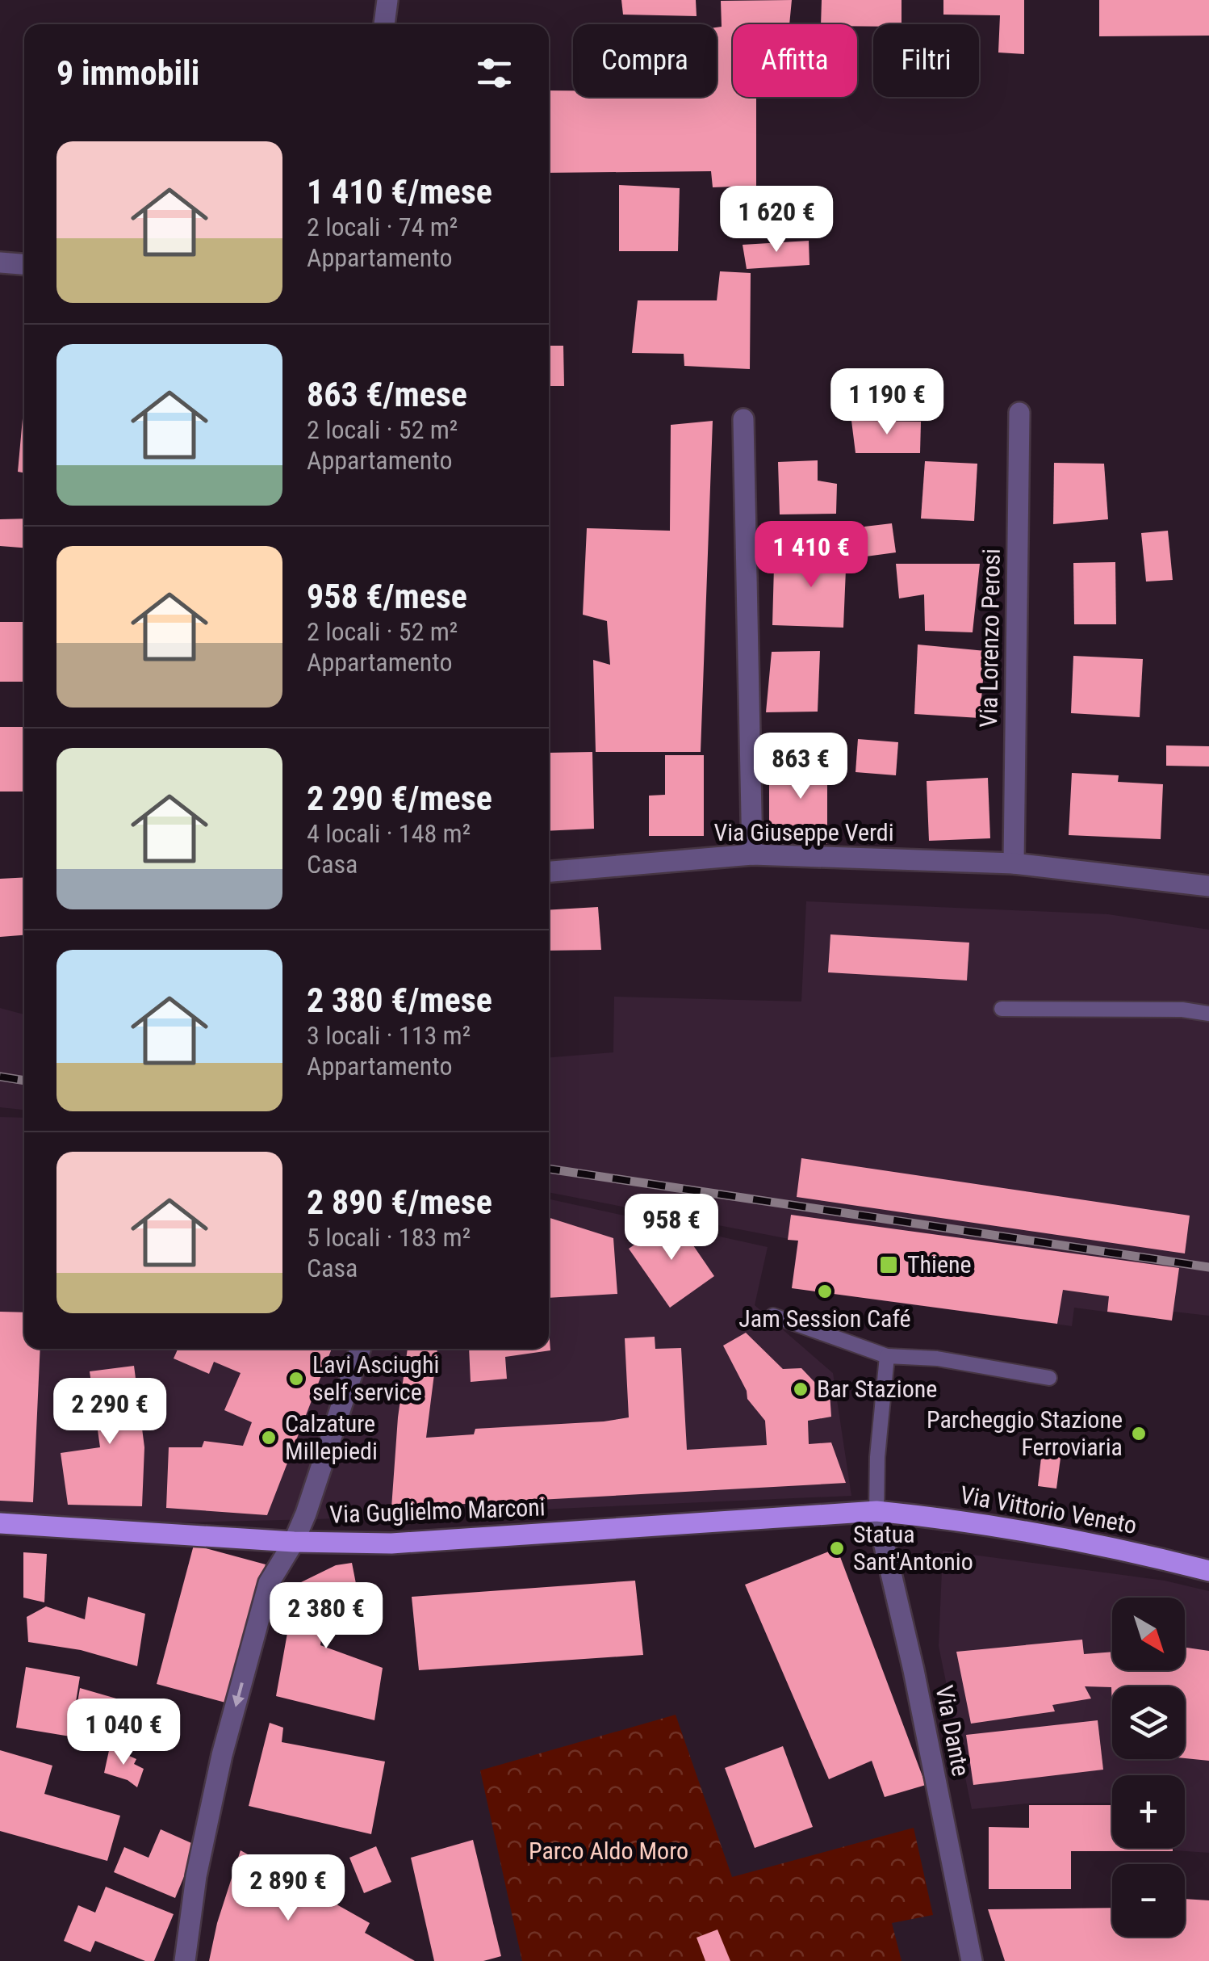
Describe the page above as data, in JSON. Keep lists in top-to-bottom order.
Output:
{
  "streets": {
    "main road": ["Via Vittorio Veneto", "Via Guglielmo Marconi"],
    "street": ["Via Lorenzo Perosi", "Via Giuseppe Verdi", "Via Dante"]
  },
  "crossings": [
    ["Via Lorenzo Perosi", "Via Giuseppe Verdi"],
    ["Via Vittorio Veneto", "Via Guglielmo Marconi"],
    ["Via Vittorio Veneto", "Via Dante"],
    ["Via Guglielmo Marconi", "Via Dante"]
  ],
  "parks": ["Parco Aldo Moro"],
  "places": {
    "transit": ["Thiene"],
    "other": [
      "Jam Session Café",
      "Lavi Asciughi self service",
      "Bar Stazione",
      "Parcheggio Stazione Ferroviaria",
      "Calzature Millepiedi",
      "Statua Sant'Antonio"
    ]
  },
  "north": "bottom right",
  "page": {
    "chip": ["Compra", "Affitta", "Filtri"],
    "heading": "9 immobili",
    "list": [
      {
        "name": "1 410 €/mese",
        "note": "2 locali · 74 m² · Appartamento"
      },
      {
        "name": "863 €/mese",
        "note": "2 locali · 52 m² · Appartamento"
      },
      {
        "name": "958 €/mese",
        "note": "2 locali · 52 m² · Appartamento"
      },
      {
        "name": "2 290 €/mese",
        "note": "4 locali · 148 m² · Casa"
      },
      {
        "name": "2 380 €/mese",
        "note": "3 locali · 113 m² · Appartamento"
      },
      {
        "name": "2 890 €/mese",
        "note": "5 locali · 183 m² · Casa"
      }
    ],
    "price": [
      "1 620 €",
      "1 190 €",
      "1 410 €",
      "863 €",
      "958 €",
      "2 290 €",
      "2 380 €",
      "1 040 €",
      "2 890 €"
    ],
    "map_buttons": ["+", "−"]
  }
}
